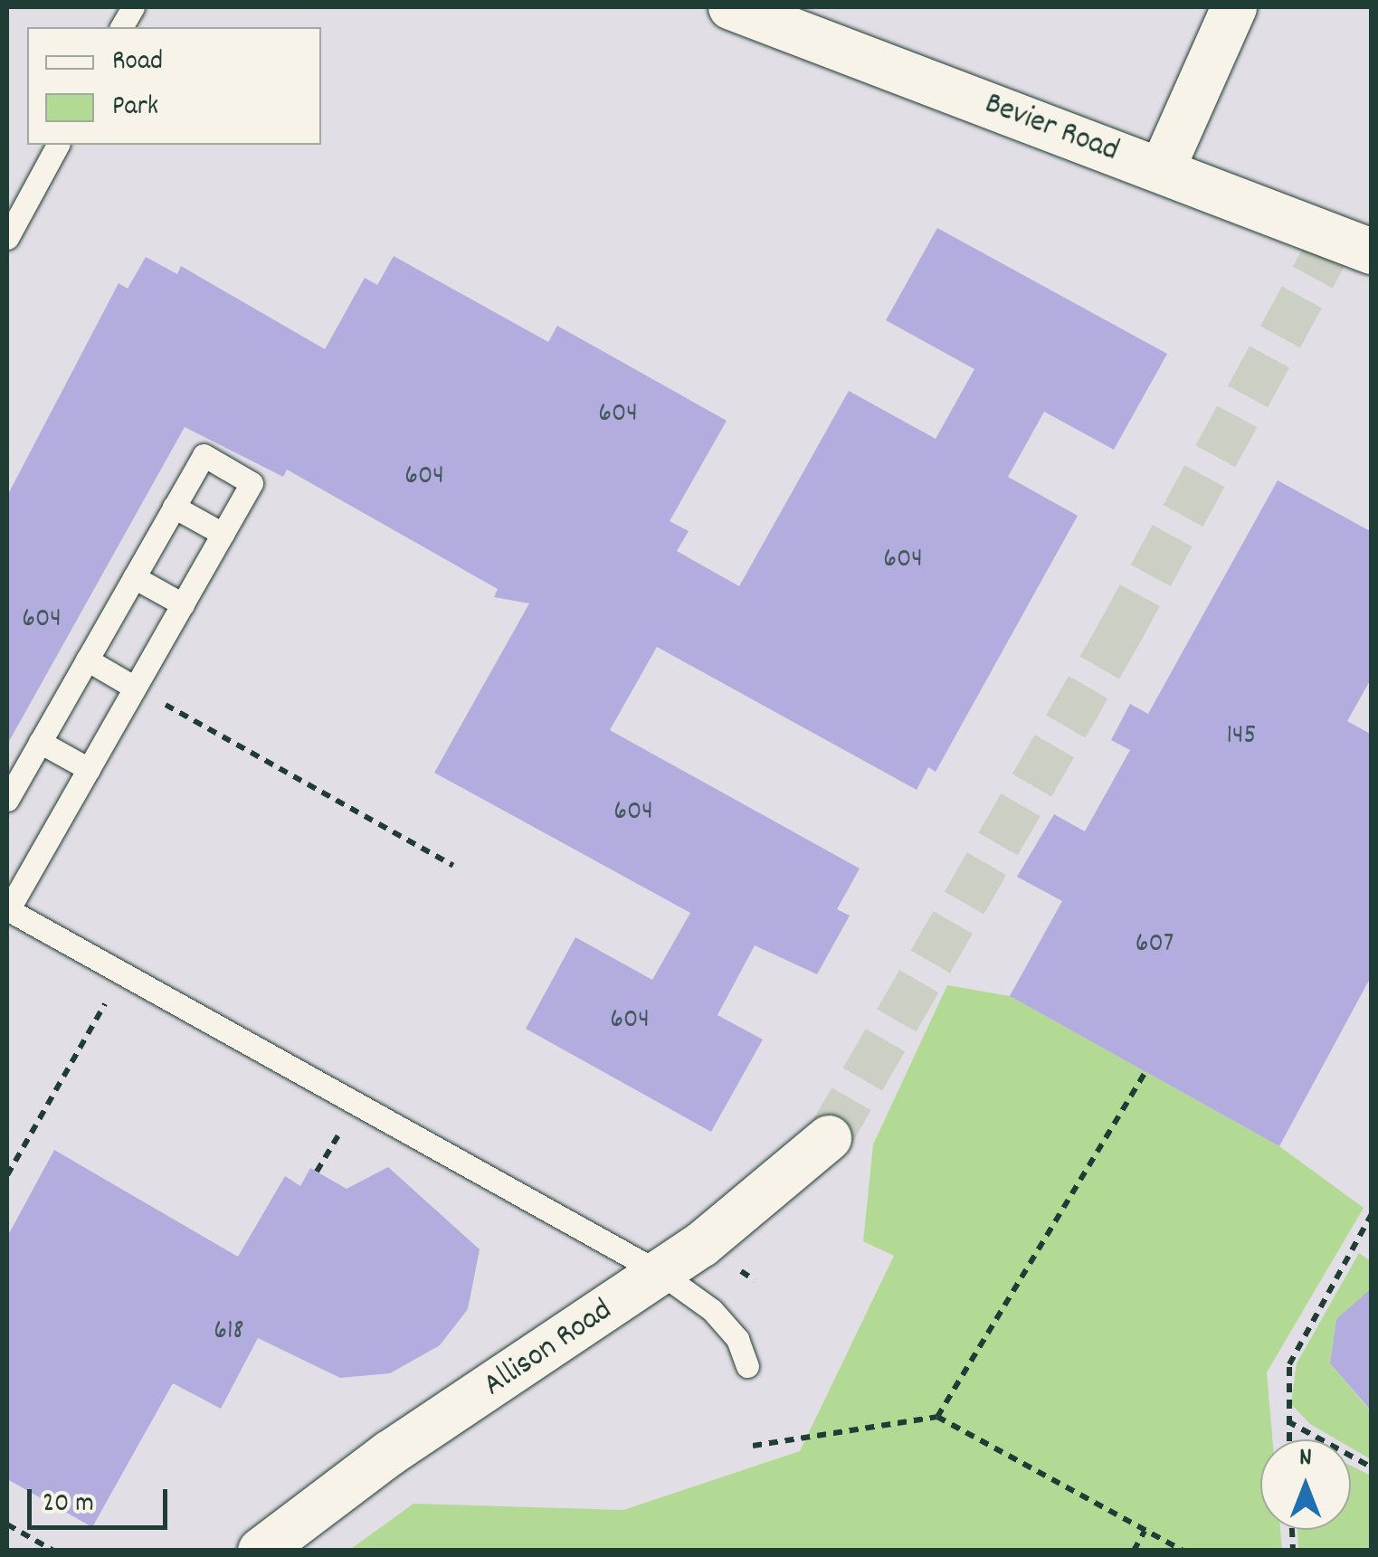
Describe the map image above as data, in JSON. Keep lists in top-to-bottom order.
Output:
{
  "streets": {
    "street": ["Bevier Road", "Allison Road"]
  },
  "house_numbers": [
    "604",
    "604",
    "604",
    "604",
    "145",
    "604",
    "607",
    "604",
    "618"
  ],
  "legend": ["Road", "Park"],
  "scale_bar": "20 m",
  "north": "top"
}
